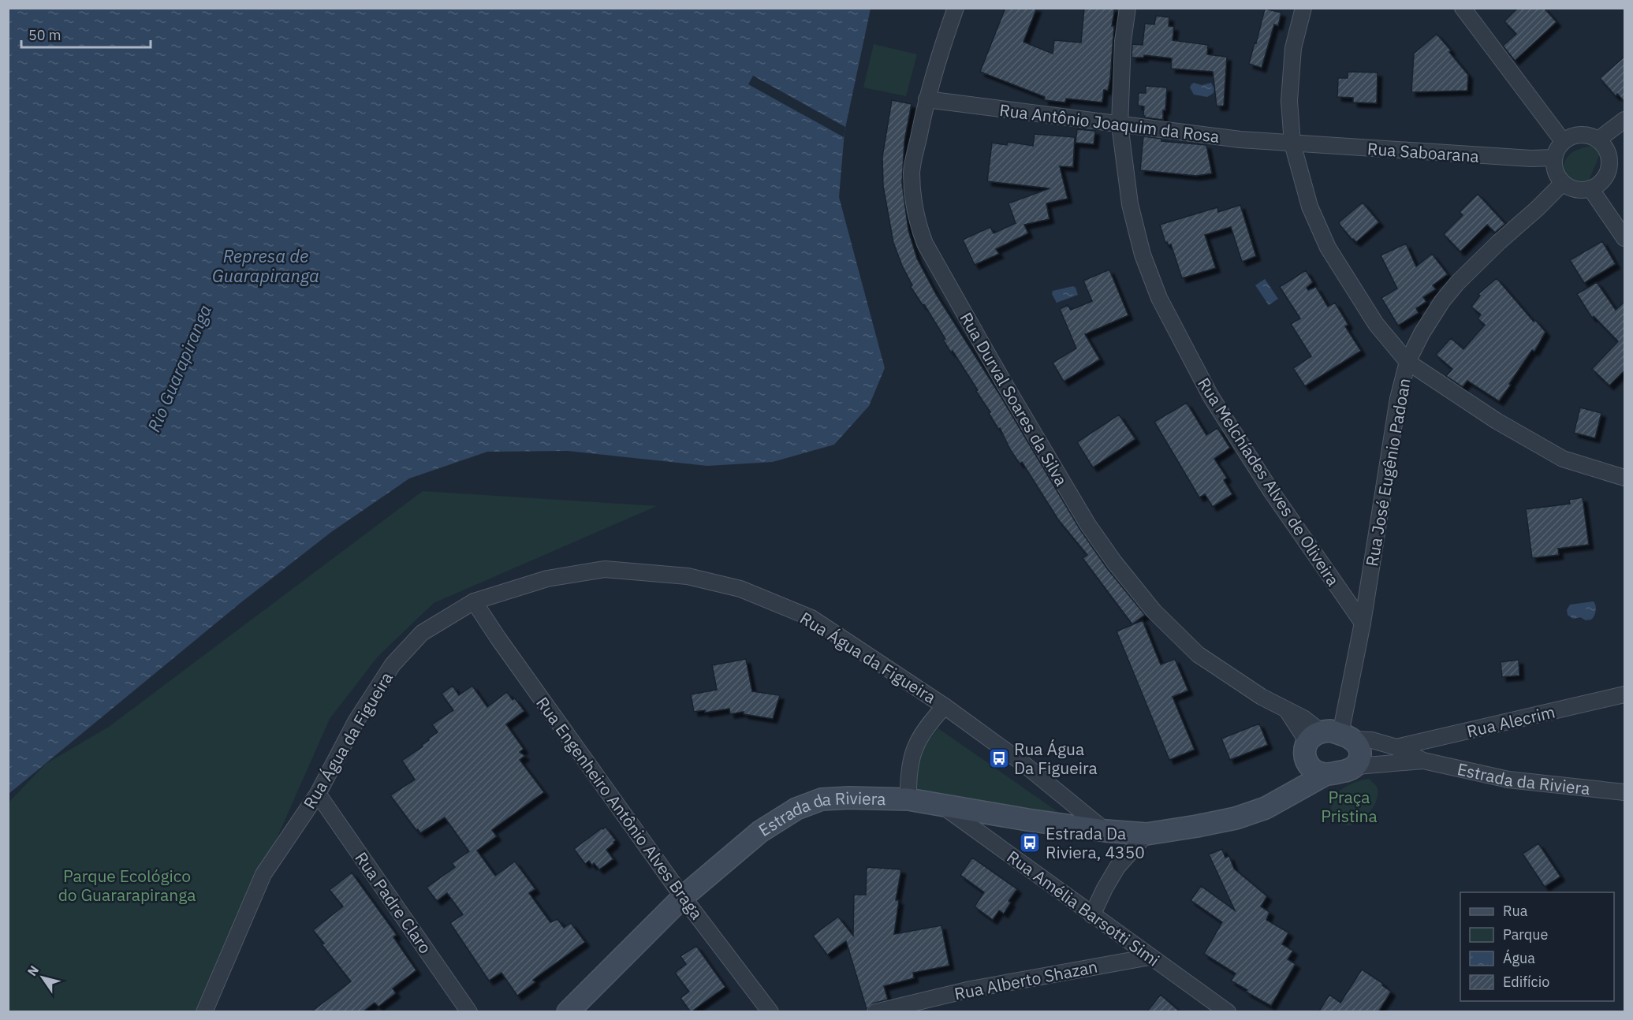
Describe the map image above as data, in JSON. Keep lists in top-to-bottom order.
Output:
{
  "streets": {
    "street": [
      "Rua Antônio Joaquim da Rosa",
      "Rua Saboarana",
      "Rua Durval Soares da Silva",
      "Rua José Eugênio Padoan",
      "Rua Melchíades Alves de Oliveira",
      "Rua Água da Figueira",
      "Rua Alecrim",
      "Estrada da Riviera",
      "Rua Engenheiro Antônio Alves Braga",
      "Rua Padre Claro",
      "Rua Amélia Barsotti Simi",
      "Rua Alberto Shazan"
    ]
  },
  "crossings": [
    ["Rua Antônio Joaquim da Rosa", "Rua Saboarana"],
    ["Rua Antônio Joaquim da Rosa", "Rua Durval Soares da Silva"],
    ["Rua Antônio Joaquim da Rosa", "Rua Melchíades Alves de Oliveira"],
    ["Rua Saboarana", "Rua José Eugênio Padoan"],
    ["Rua Durval Soares da Silva", "Rua José Eugênio Padoan"],
    ["Rua Durval Soares da Silva", "Estrada da Riviera"],
    ["Rua José Eugênio Padoan", "Rua Melchíades Alves de Oliveira"],
    ["Rua José Eugênio Padoan", "Estrada da Riviera"],
    ["Rua Água da Figueira", "Estrada da Riviera"],
    ["Rua Água da Figueira", "Rua Engenheiro Antônio Alves Braga"],
    ["Rua Água da Figueira", "Rua Padre Claro"],
    ["Rua Alecrim", "Estrada da Riviera"],
    ["Estrada da Riviera", "Rua Engenheiro Antônio Alves Braga"],
    ["Estrada da Riviera", "Rua Amélia Barsotti Simi"],
    ["Rua Amélia Barsotti Simi", "Rua Alberto Shazan"]
  ],
  "water": ["Represa de Guarapiranga", "Rio Guarapiranga"],
  "parks": ["Praça Pristina", "Parque Ecológico do Guararapiranga"],
  "places": {
    "bus stop": ["Rua Água Da Figueira", "Estrada Da Riviera, 4350"]
  },
  "legend": [
    "Rua",
    "Parque",
    "Água",
    "Edifício"
  ],
  "scale_bar": "50 m",
  "north": "top left"
}
